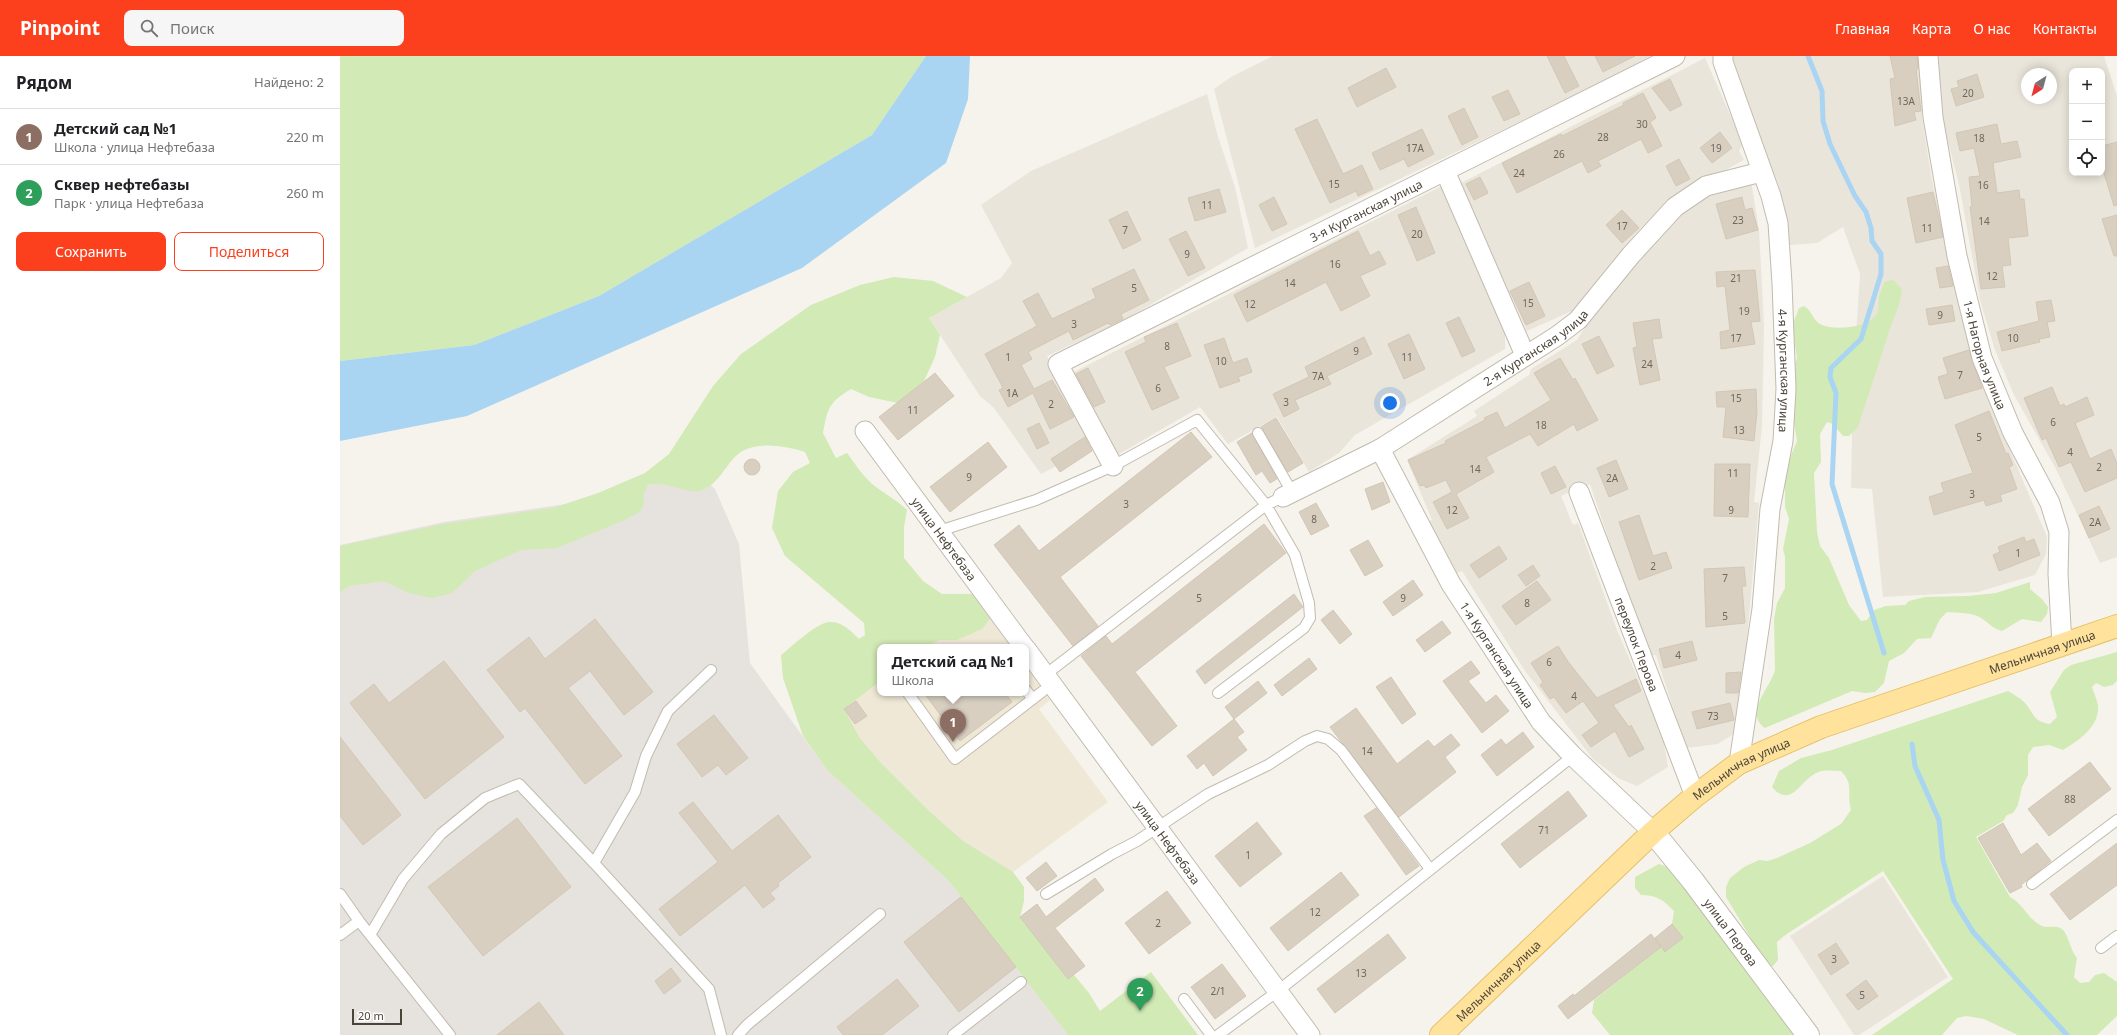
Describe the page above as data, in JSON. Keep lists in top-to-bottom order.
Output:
{
  "streets": {
    "main road": ["Мельничная улица"],
    "street": [
      "3-я Курганская улица",
      "2-я Курганская улица",
      "1-я Нагорная улица",
      "4-я Курганская улица",
      "улица Нефтебаза",
      "переулок Перова",
      "1-я Курганская улица",
      "улица Перова"
    ]
  },
  "crossings": [
    ["2-я Курганская улица", "4-я Курганская улица"],
    ["2-я Курганская улица", "1-я Курганская улица"],
    ["1-я Нагорная улица", "Мельничная улица"],
    ["4-я Курганская улица", "Мельничная улица"],
    ["переулок Перова", "Мельничная улица"],
    ["Мельничная улица", "1-я Курганская улица"],
    ["Мельничная улица", "улица Перова"],
    ["1-я Курганская улица", "улица Перова"]
  ],
  "house_numbers": [
    "20",
    "13А",
    "30",
    "28",
    "18",
    "17А",
    "19",
    "26",
    "24",
    "15",
    "16",
    "11",
    "23",
    "14",
    "17",
    "11",
    "7",
    "20",
    "9",
    "16",
    "12",
    "21",
    "14",
    "5",
    "15",
    "12",
    "19",
    "9",
    "3",
    "17",
    "10",
    "8",
    "9",
    "1",
    "11",
    "10",
    "24",
    "7",
    "7А",
    "6",
    "1А",
    "15",
    "3",
    "2",
    "11",
    "6",
    "18",
    "13",
    "5",
    "4",
    "2",
    "14",
    "11",
    "9",
    "2А",
    "3",
    "3",
    "12",
    "9",
    "8",
    "2А",
    "1",
    "2",
    "7",
    "5",
    "9",
    "8",
    "5",
    "4",
    "6",
    "4",
    "73",
    "14",
    "88",
    "71",
    "1",
    "12",
    "2",
    "3",
    "13",
    "2/1",
    "5"
  ],
  "scale_bar": "20 m",
  "north": "bottom left",
  "page": {
    "header": "Pinpoint",
    "search": "Поиск",
    "nav": [
      "Главная",
      "Карта",
      "О нас",
      "Контакты"
    ],
    "heading": ["Рядом", "Найдено: 2"],
    "map_buttons": ["+", "−"],
    "list": [
      {
        "mark": "1",
        "name": "Детский сад №1",
        "note": "Школа · улица Нефтебаза",
        "value": "220 m"
      },
      {
        "mark": "2",
        "name": "Сквер нефтебазы",
        "note": "Парк · улица Нефтебаза",
        "value": "260 m"
      }
    ],
    "buttons": ["Сохранить", "Поделиться"],
    "popup": ["Детский сад №1", "Школа"],
    "pins": ["1", "2"],
    "scale": "20 m"
  }
}
